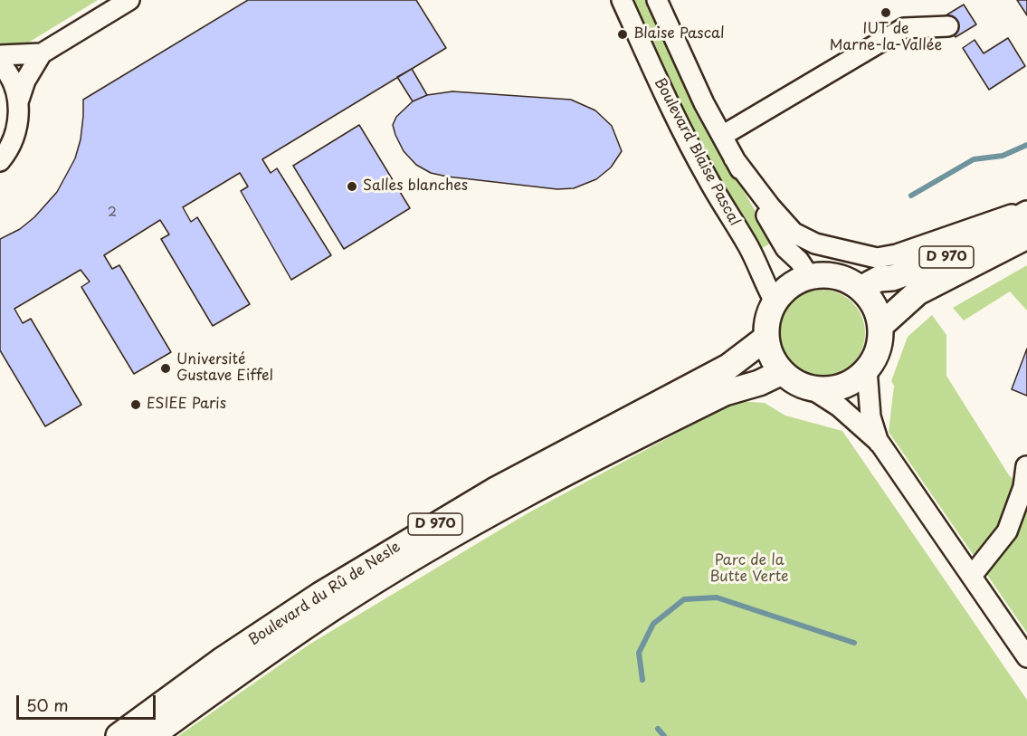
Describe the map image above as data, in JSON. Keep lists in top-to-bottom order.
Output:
{
  "streets": {
    "main road": ["D 970", "Boulevard du Rû de Nesle"],
    "street": ["Boulevard Blaise Pascal"]
  },
  "crossings": [
    ["Boulevard Blaise Pascal", "D 970"],
    ["Boulevard Blaise Pascal", "Boulevard du Rû de Nesle"],
    ["D 970", "Boulevard du Rû de Nesle"]
  ],
  "parks": ["Parc de la Butte Verte"],
  "places": [
    "IUT de Marne-la-Vallée",
    "Blaise Pascal",
    "Salles blanches",
    "Université Gustave Eiffel",
    "ESIEE Paris"
  ],
  "house_numbers": ["2"],
  "scale_bar": "50 m"
}
